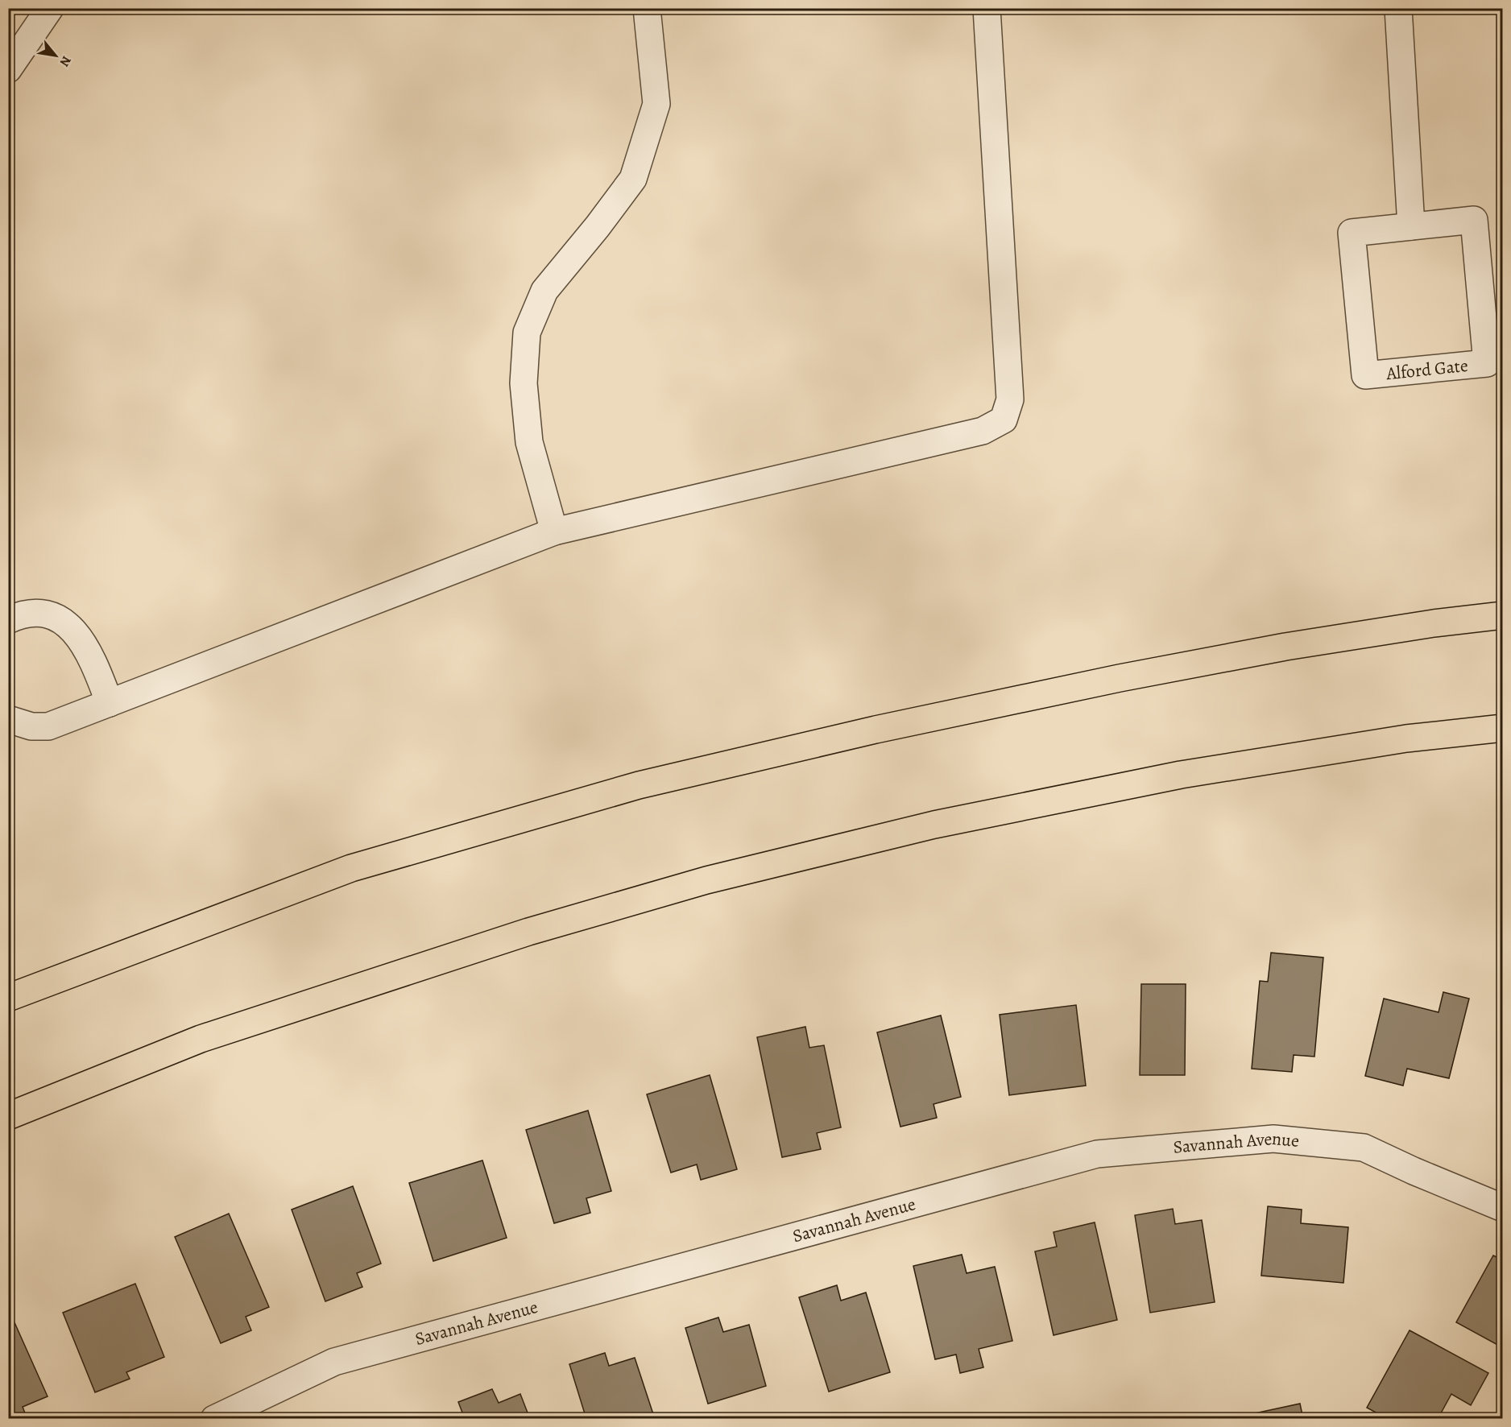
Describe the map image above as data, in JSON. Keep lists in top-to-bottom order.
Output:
{
  "streets": {
    "street": ["Alford Gate", "Savannah Avenue"]
  },
  "north": "bottom right"
}
